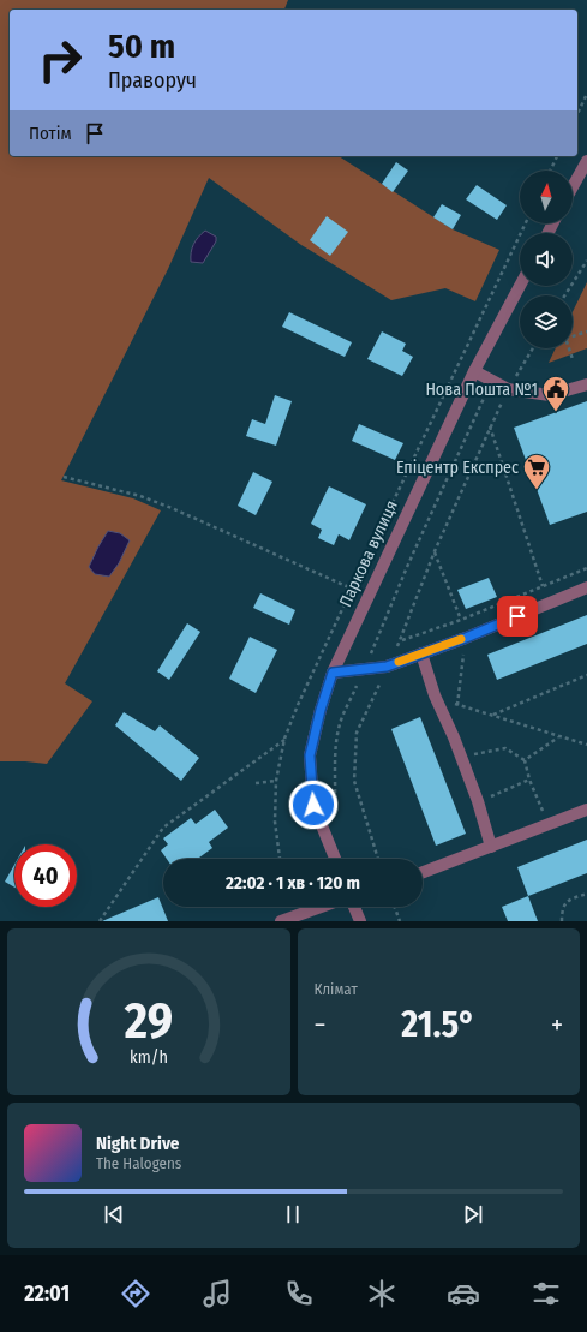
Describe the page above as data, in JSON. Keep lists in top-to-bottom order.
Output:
{
  "streets": {
    "street": ["Паркова вулиця"]
  },
  "places": {
    "public building": ["Нова Пошта №1"],
    "supermarket": ["Епіцентр Експрес"]
  },
  "north": "top",
  "page": {
    "turn": ["50 m", "Праворуч"],
    "then": "Потім",
    "limit": "40",
    "trip": "22:02 · 1 хв · 120 m",
    "tile": "Клімат",
    "heat": ["−", "21.5°", "+"],
    "song": ["Night Drive", "The Halogens"],
    "tabs": "22:01",
    "gauge": ["29", "km/h"]
  }
}
